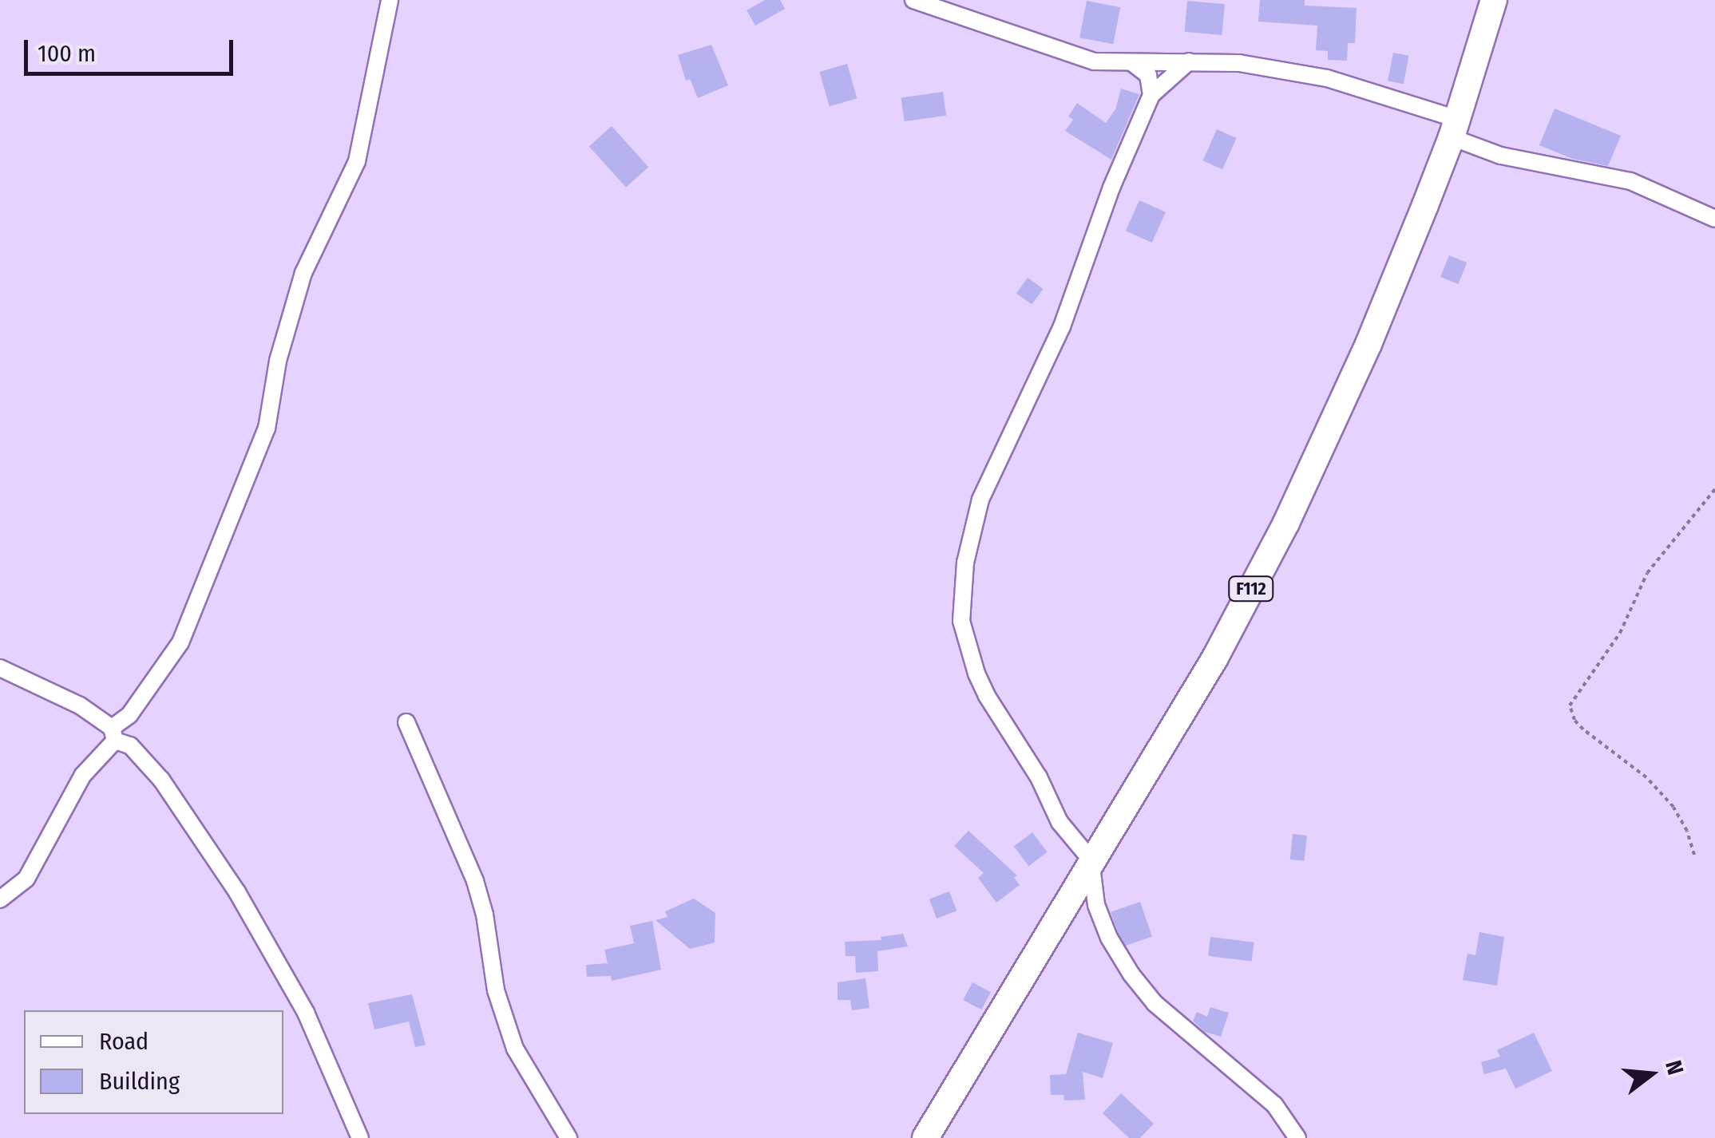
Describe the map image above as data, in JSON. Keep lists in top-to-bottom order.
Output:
{
  "streets": {
    "main road": ["F112"]
  },
  "legend": ["Road", "Building"],
  "scale_bar": "100 m",
  "north": "right"
}
